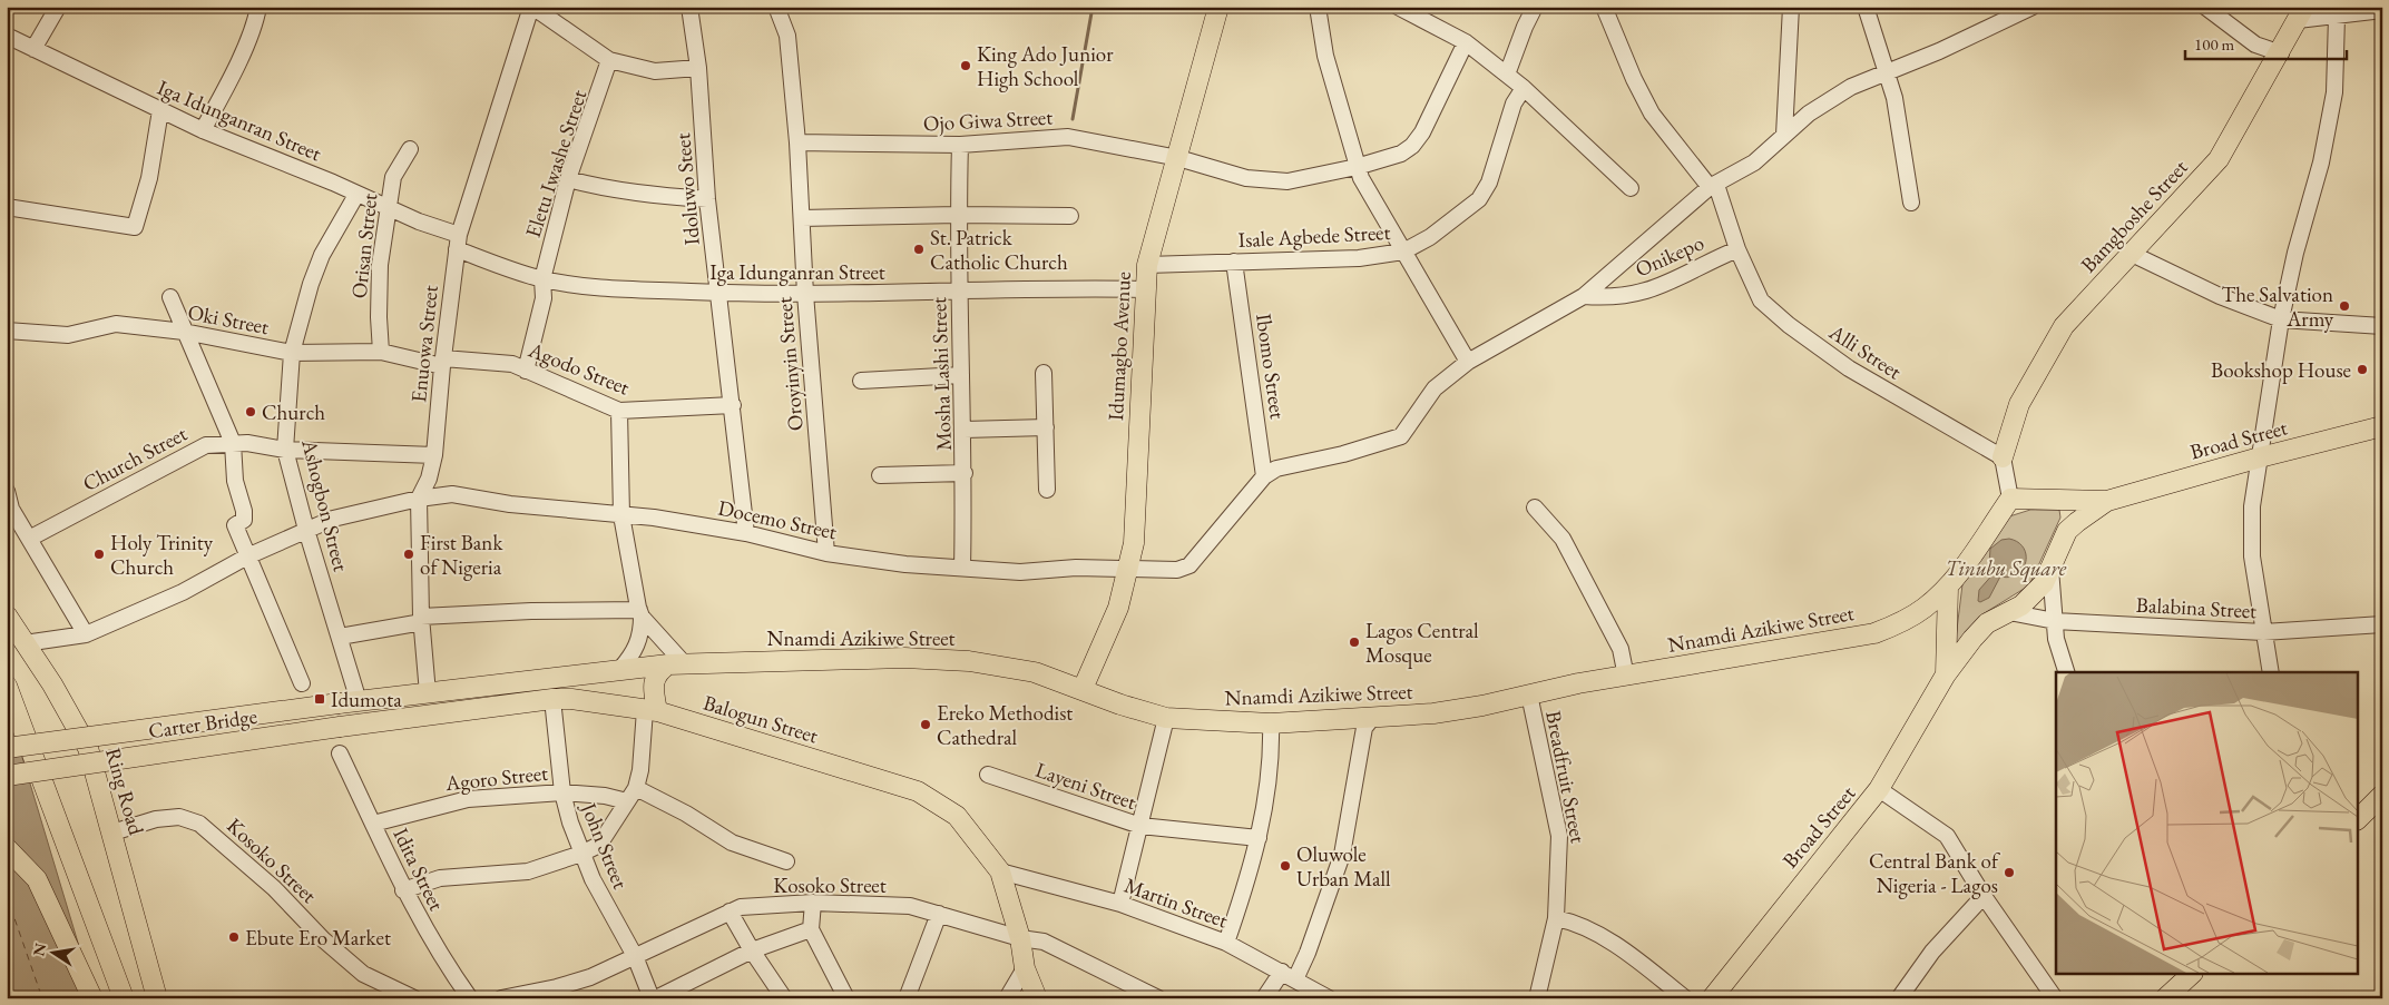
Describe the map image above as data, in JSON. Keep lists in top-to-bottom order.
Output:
{
  "streets": {
    "main road": [
      "Bamgboshe Street",
      "Idumagbo Avenue",
      "Broad Street",
      "Nnamdi Azikiwe Street",
      "Balogun Street",
      "Carter Bridge",
      "Ring Road"
    ],
    "street": [
      "Iga Idunganran Street",
      "Ojo Giwa Street",
      "Eletu Iwashe Street",
      "Idoluwo Steet",
      "Isale Agbede Street",
      "Orisan Street",
      "Onikepo",
      "Oki Street",
      "Enuowa Street",
      "Alli Street",
      "Oroyinyin Street",
      "Ibomo Street",
      "Agodo Street",
      "Mosha Lashi Street",
      "Church Street",
      "Ashogbon Street",
      "Docemo Street",
      "Balabina Street",
      "Breadfruit Street",
      "Agoro Street",
      "Layeni Street",
      "John Street",
      "Kosoko Street",
      "Idita Street",
      "Martin Street"
    ]
  },
  "crossings": [
    ["Iga Idunganran Street", "Eletu Iwashe Street"],
    ["Iga Idunganran Street", "Idoluwo Steet"],
    ["Iga Idunganran Street", "Orisan Street"],
    ["Iga Idunganran Street", "Enuowa Street"],
    ["Iga Idunganran Street", "Idumagbo Avenue"],
    ["Iga Idunganran Street", "Oroyinyin Street"],
    ["Iga Idunganran Street", "Mosha Lashi Street"],
    ["Iga Idunganran Street", "Ashogbon Street"],
    ["Ojo Giwa Street", "Idumagbo Avenue"],
    ["Ojo Giwa Street", "Oroyinyin Street"],
    ["Ojo Giwa Street", "Mosha Lashi Street"],
    ["Eletu Iwashe Street", "Agodo Street"],
    ["Idoluwo Steet", "Agodo Street"],
    ["Idoluwo Steet", "Docemo Street"],
    ["Bamgboshe Street", "Alli Street"],
    ["Isale Agbede Street", "Idumagbo Avenue"],
    ["Isale Agbede Street", "Ibomo Street"],
    ["Orisan Street", "Oki Street"],
    ["Onikepo", "Alli Street"],
    ["Oki Street", "Enuowa Street"],
    ["Oki Street", "Agodo Street"],
    ["Oki Street", "Ashogbon Street"],
    ["Enuowa Street", "Agodo Street"],
    ["Enuowa Street", "Church Street"],
    ["Enuowa Street", "Docemo Street"],
    ["Enuowa Street", "Nnamdi Azikiwe Street"],
    ["Idumagbo Avenue", "Docemo Street"],
    ["Idumagbo Avenue", "Nnamdi Azikiwe Street"],
    ["Oroyinyin Street", "Docemo Street"],
    ["Ibomo Street", "Docemo Street"],
    ["Mosha Lashi Street", "Docemo Street"],
    ["Broad Street", "Balabina Street"],
    ["Broad Street", "Nnamdi Azikiwe Street"],
    ["Church Street", "Ashogbon Street"],
    ["Ashogbon Street", "Docemo Street"],
    ["Ashogbon Street", "Nnamdi Azikiwe Street"],
    ["Docemo Street", "Ring Road"],
    ["Nnamdi Azikiwe Street", "Breadfruit Street"],
    ["Balogun Street", "Carter Bridge"],
    ["Balogun Street", "John Street"],
    ["Balogun Street", "Kosoko Street"],
    ["Balogun Street", "Martin Street"],
    ["Agoro Street", "John Street"],
    ["Agoro Street", "Idita Street"],
    ["Ring Road", "Kosoko Street"],
    ["John Street", "Kosoko Street"]
  ],
  "parks": ["Tinubu Square"],
  "places": {
    "other": [
      "King Ado Junior High School",
      "St. Patrick Catholic Church",
      "The Salvation Army",
      "Bookshop House",
      "Church",
      "Holy Trinity Church",
      "First Bank of Nigeria",
      "Lagos Central Mosque",
      "Ereko Methodist Cathedral",
      "Oluwole Urban Mall",
      "Central Bank of Nigeria - Lagos",
      "Ebute Ero Market"
    ],
    "transit": ["Idumota"]
  },
  "scale_bar": "100 m",
  "north": "left"
}
